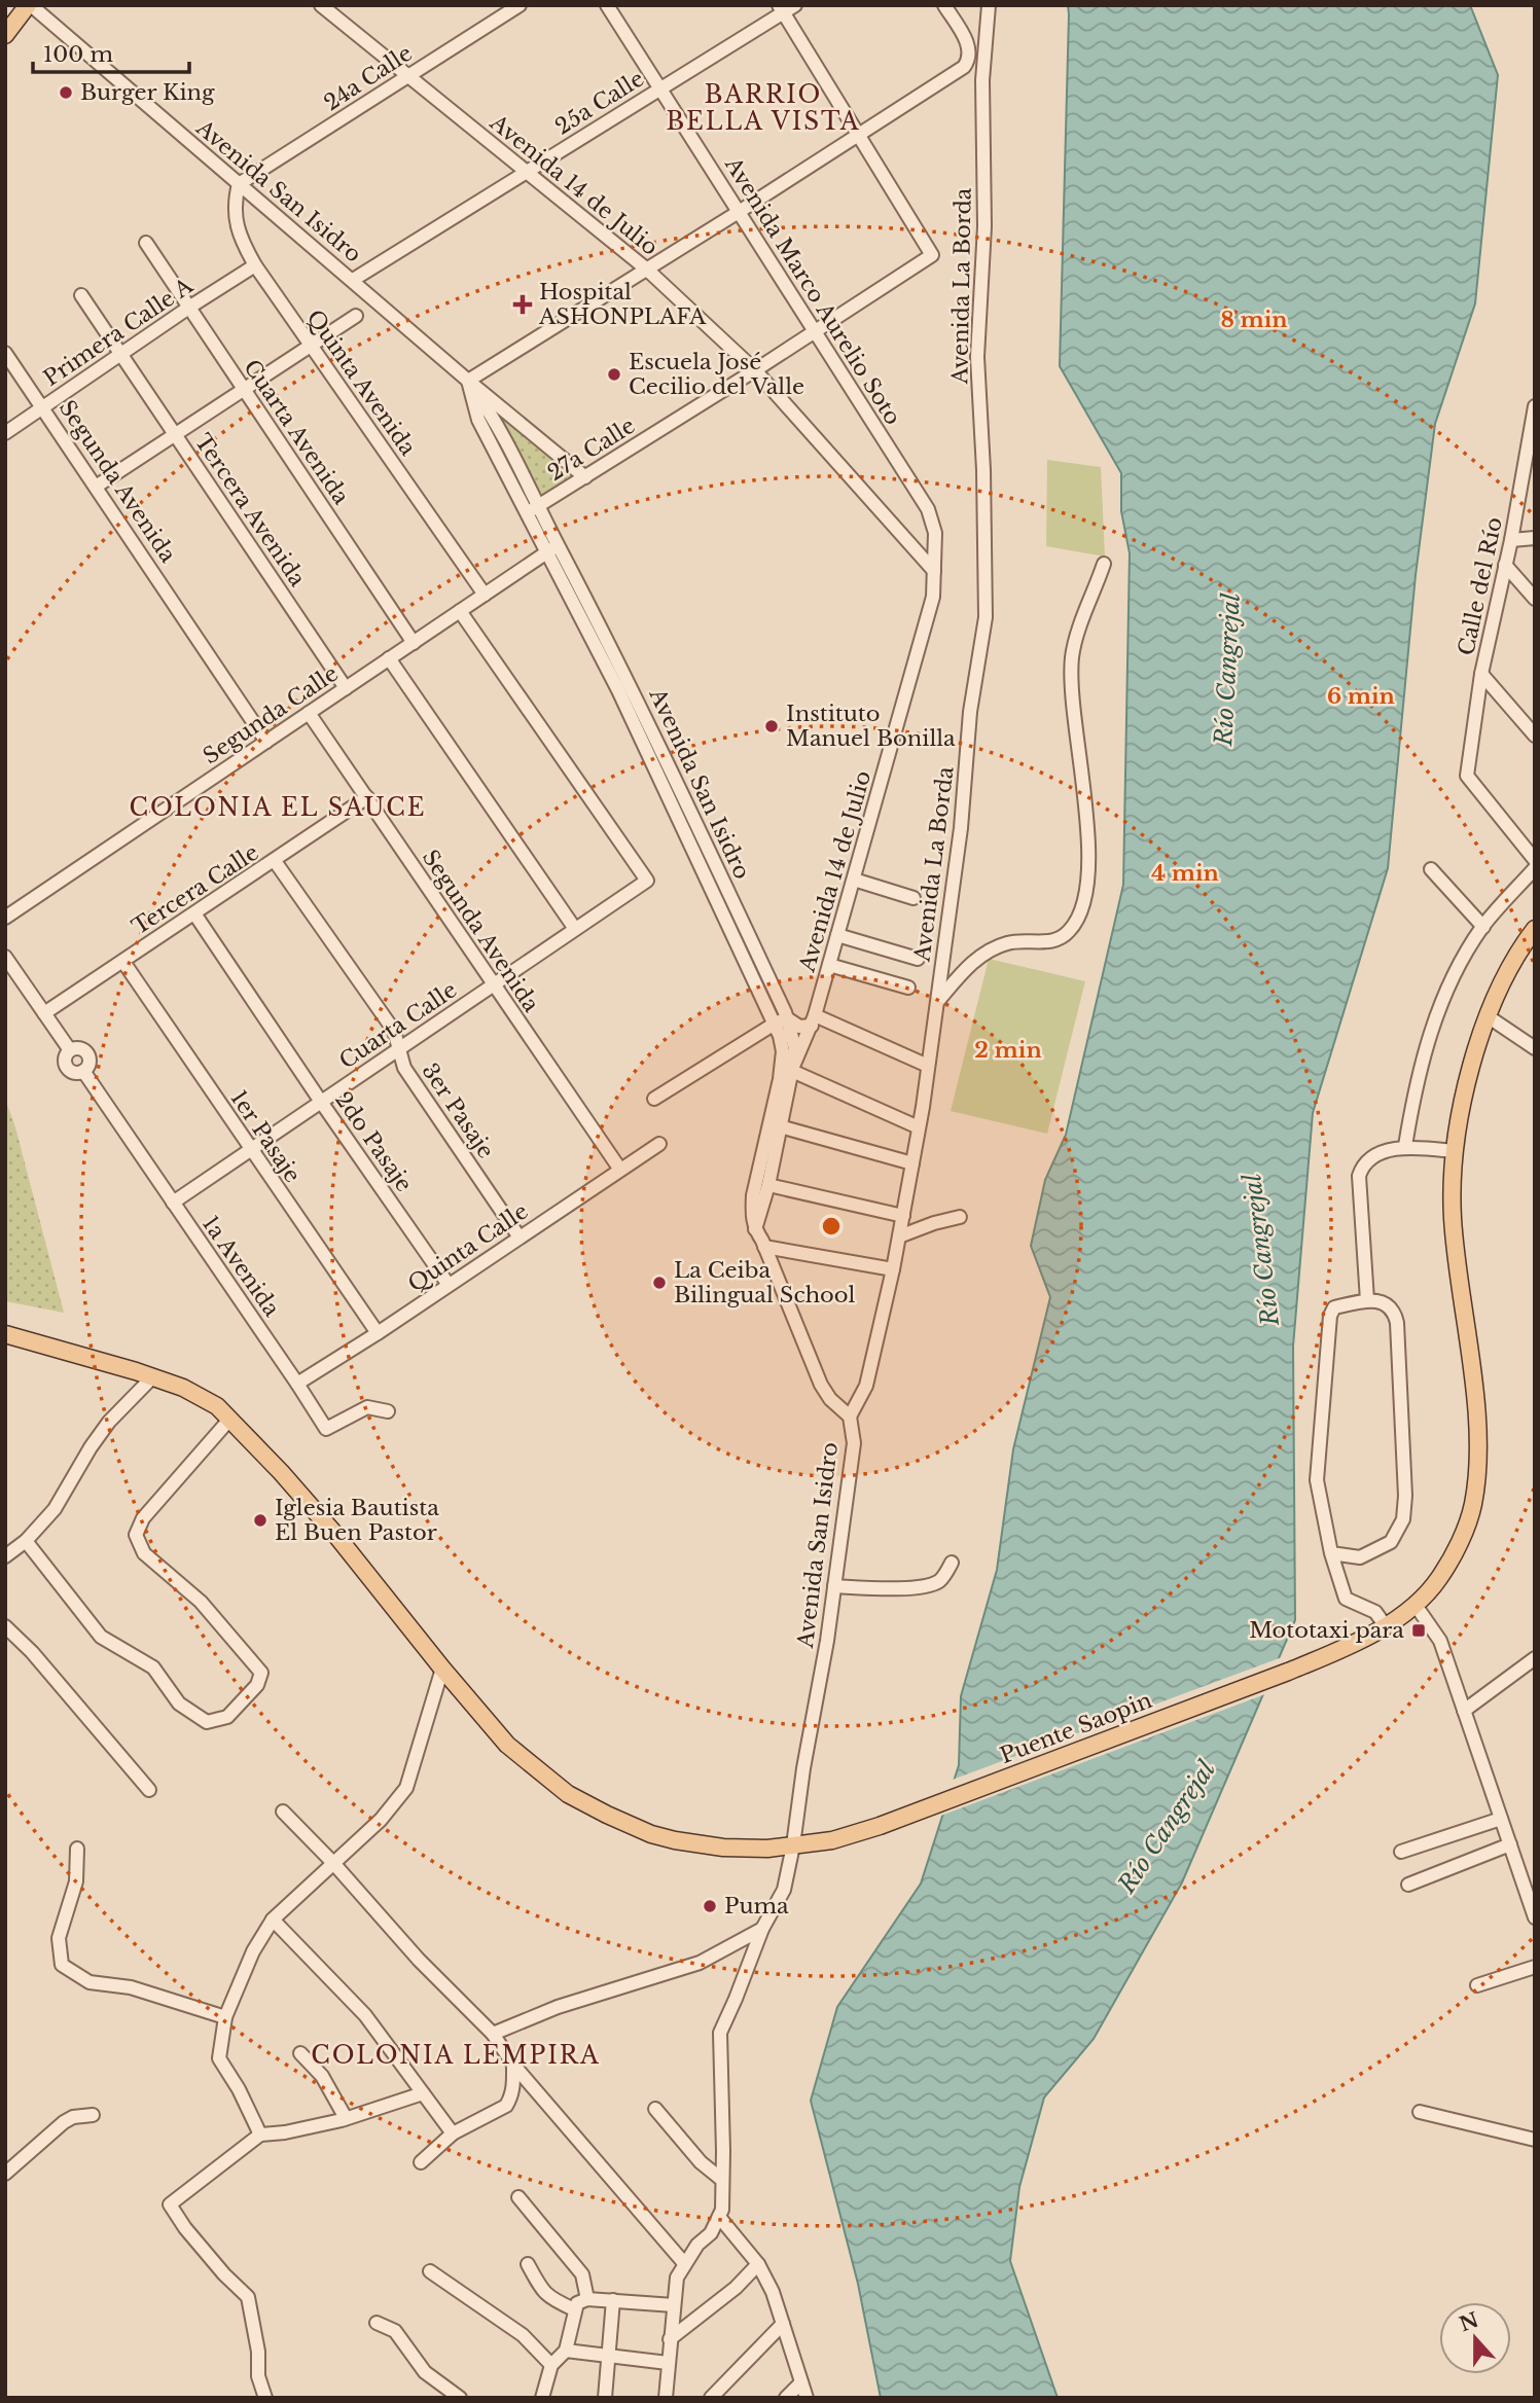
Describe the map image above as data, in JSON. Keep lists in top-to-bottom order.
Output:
{
  "streets": {
    "main road": ["Puente Saopin"],
    "street": [
      "24a Calle",
      "25a Calle",
      "Avenida 14 de Julio",
      "Avenida San Isidro",
      "Avenida La Borda",
      "Avenida Marco Aurelio Soto",
      "Primera Calle A",
      "Quinta Avenida",
      "Cuarta Avenida",
      "27a Calle",
      "Segunda Avenida",
      "Tercera Avenida",
      "Calle del Río",
      "Segunda Calle",
      "Tercera Calle",
      "Cuarta Calle",
      "3er Pasaje",
      "1er Pasaje",
      "2do Pasaje",
      "Quinta Calle",
      "1a Avenida"
    ]
  },
  "crossings": [
    ["24a Calle", "Avenida 14 de Julio"],
    ["24a Calle", "Avenida San Isidro"],
    ["24a Calle", "Quinta Avenida"],
    ["25a Calle", "Avenida 14 de Julio"],
    ["25a Calle", "Avenida San Isidro"],
    ["25a Calle", "Avenida Marco Aurelio Soto"],
    ["Avenida 14 de Julio", "Avenida San Isidro"],
    ["Avenida 14 de Julio", "Avenida Marco Aurelio Soto"],
    ["Avenida 14 de Julio", "27a Calle"],
    ["Avenida San Isidro", "Avenida La Borda"],
    ["Avenida San Isidro", "Quinta Avenida"],
    ["Avenida San Isidro", "27a Calle"],
    ["Avenida San Isidro", "Segunda Calle"],
    ["Avenida San Isidro", "Puente Saopin"],
    ["Avenida Marco Aurelio Soto", "27a Calle"],
    ["Primera Calle A", "Quinta Avenida"],
    ["Primera Calle A", "Cuarta Avenida"],
    ["Primera Calle A", "Segunda Avenida"],
    ["Primera Calle A", "Tercera Avenida"],
    ["Quinta Avenida", "Segunda Calle"],
    ["Cuarta Avenida", "Segunda Calle"],
    ["Segunda Avenida", "Segunda Calle"],
    ["Segunda Avenida", "Tercera Calle"],
    ["Segunda Avenida", "Cuarta Calle"],
    ["Segunda Avenida", "Quinta Calle"],
    ["Tercera Avenida", "Segunda Calle"],
    ["Segunda Calle", "Cuarta Calle"],
    ["Tercera Calle", "3er Pasaje"],
    ["Tercera Calle", "1er Pasaje"],
    ["Tercera Calle", "2do Pasaje"],
    ["Tercera Calle", "1a Avenida"],
    ["Cuarta Calle", "3er Pasaje"],
    ["Cuarta Calle", "1er Pasaje"],
    ["Cuarta Calle", "2do Pasaje"],
    ["Cuarta Calle", "1a Avenida"],
    ["3er Pasaje", "Quinta Calle"],
    ["1er Pasaje", "Quinta Calle"],
    ["2do Pasaje", "Quinta Calle"],
    ["Quinta Calle", "1a Avenida"]
  ],
  "districts": ["BARRIO BELLA VISTA", "COLONIA EL SAUCE", "COLONIA LEMPIRA"],
  "water": ["Río Cangrejal"],
  "places": {
    "other": [
      "Burger King",
      "Escuela José Cecilio del Valle",
      "Instituto Manuel Bonilla",
      "La Ceiba Bilingual School",
      "Iglesia Bautista El Buen Pastor",
      "Puma"
    ],
    "health": ["Hospital ASHONPLAFA"],
    "transit": ["Mototaxi para"]
  },
  "scale_bar": "100 m",
  "north": "top",
  "rings": [
    "8 min",
    "6 min",
    "4 min",
    "2 min"
  ]
}
